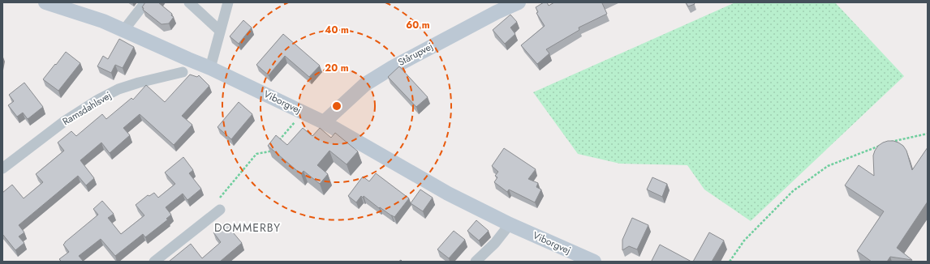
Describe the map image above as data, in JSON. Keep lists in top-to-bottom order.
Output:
{
  "streets": {
    "street": ["Stårupvej", "Viborgvej", "Ramsdahlsvej"]
  },
  "crossings": [
    ["Stårupvej", "Viborgvej"]
  ],
  "districts": ["DOMMERBY"],
  "rings": ["60 m", "40 m", "20 m"]
}
